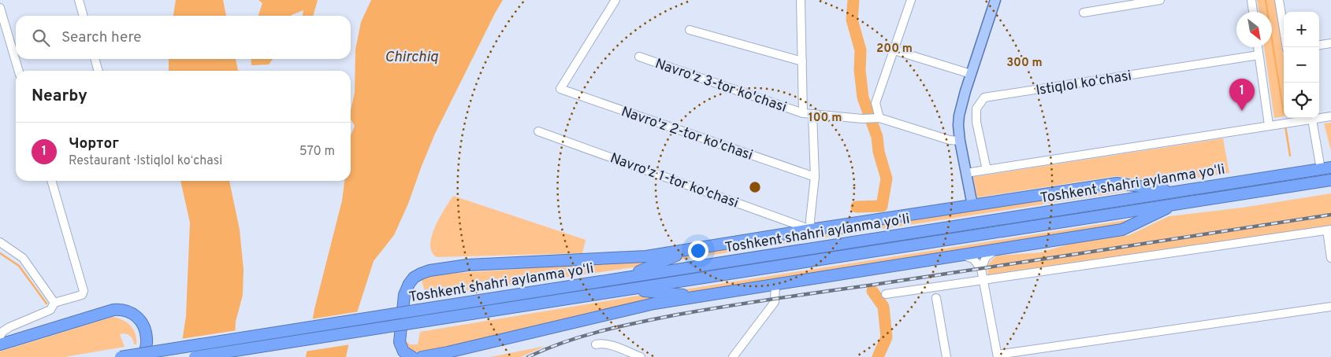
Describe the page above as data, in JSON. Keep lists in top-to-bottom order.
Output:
{
  "streets": {
    "highway": ["Toshkent shahri aylanma yoʻli"],
    "street": [
      "Istiqlol koʻchasi",
      "Navro'z 3-tor ko'chasi",
      "Navro'z 2-tor ko'chasi",
      "Navro'z 1-tor ko'chasi"
    ]
  },
  "water": ["Chirchiq"],
  "north": "bottom right",
  "page": {
    "map_buttons": ["+", "−"],
    "search": "Search here",
    "heading": "Nearby",
    "pins": "1",
    "list": [
      {
        "mark": "1",
        "name": "Чортог",
        "note": "Restaurant · Istiqlol koʻchasi",
        "value": "570 m"
      }
    ]
  },
  "rings": ["200 m", "300 m", "100 m"]
}
